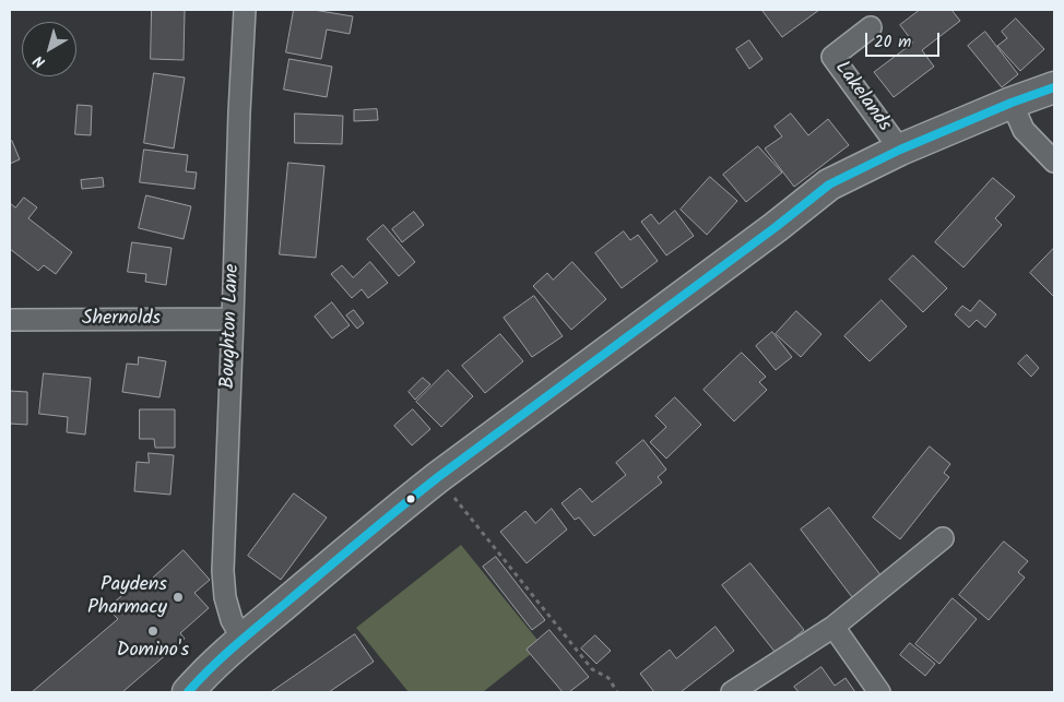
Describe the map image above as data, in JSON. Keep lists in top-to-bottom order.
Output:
{
  "streets": {
    "street": ["Lakelands", "Shernolds", "Boughton Lane"]
  },
  "crossings": [
    ["Shernolds", "Boughton Lane"]
  ],
  "places": ["Paydens Pharmacy", "Domino's"],
  "scale_bar": "20 m",
  "north": "bottom left"
}
